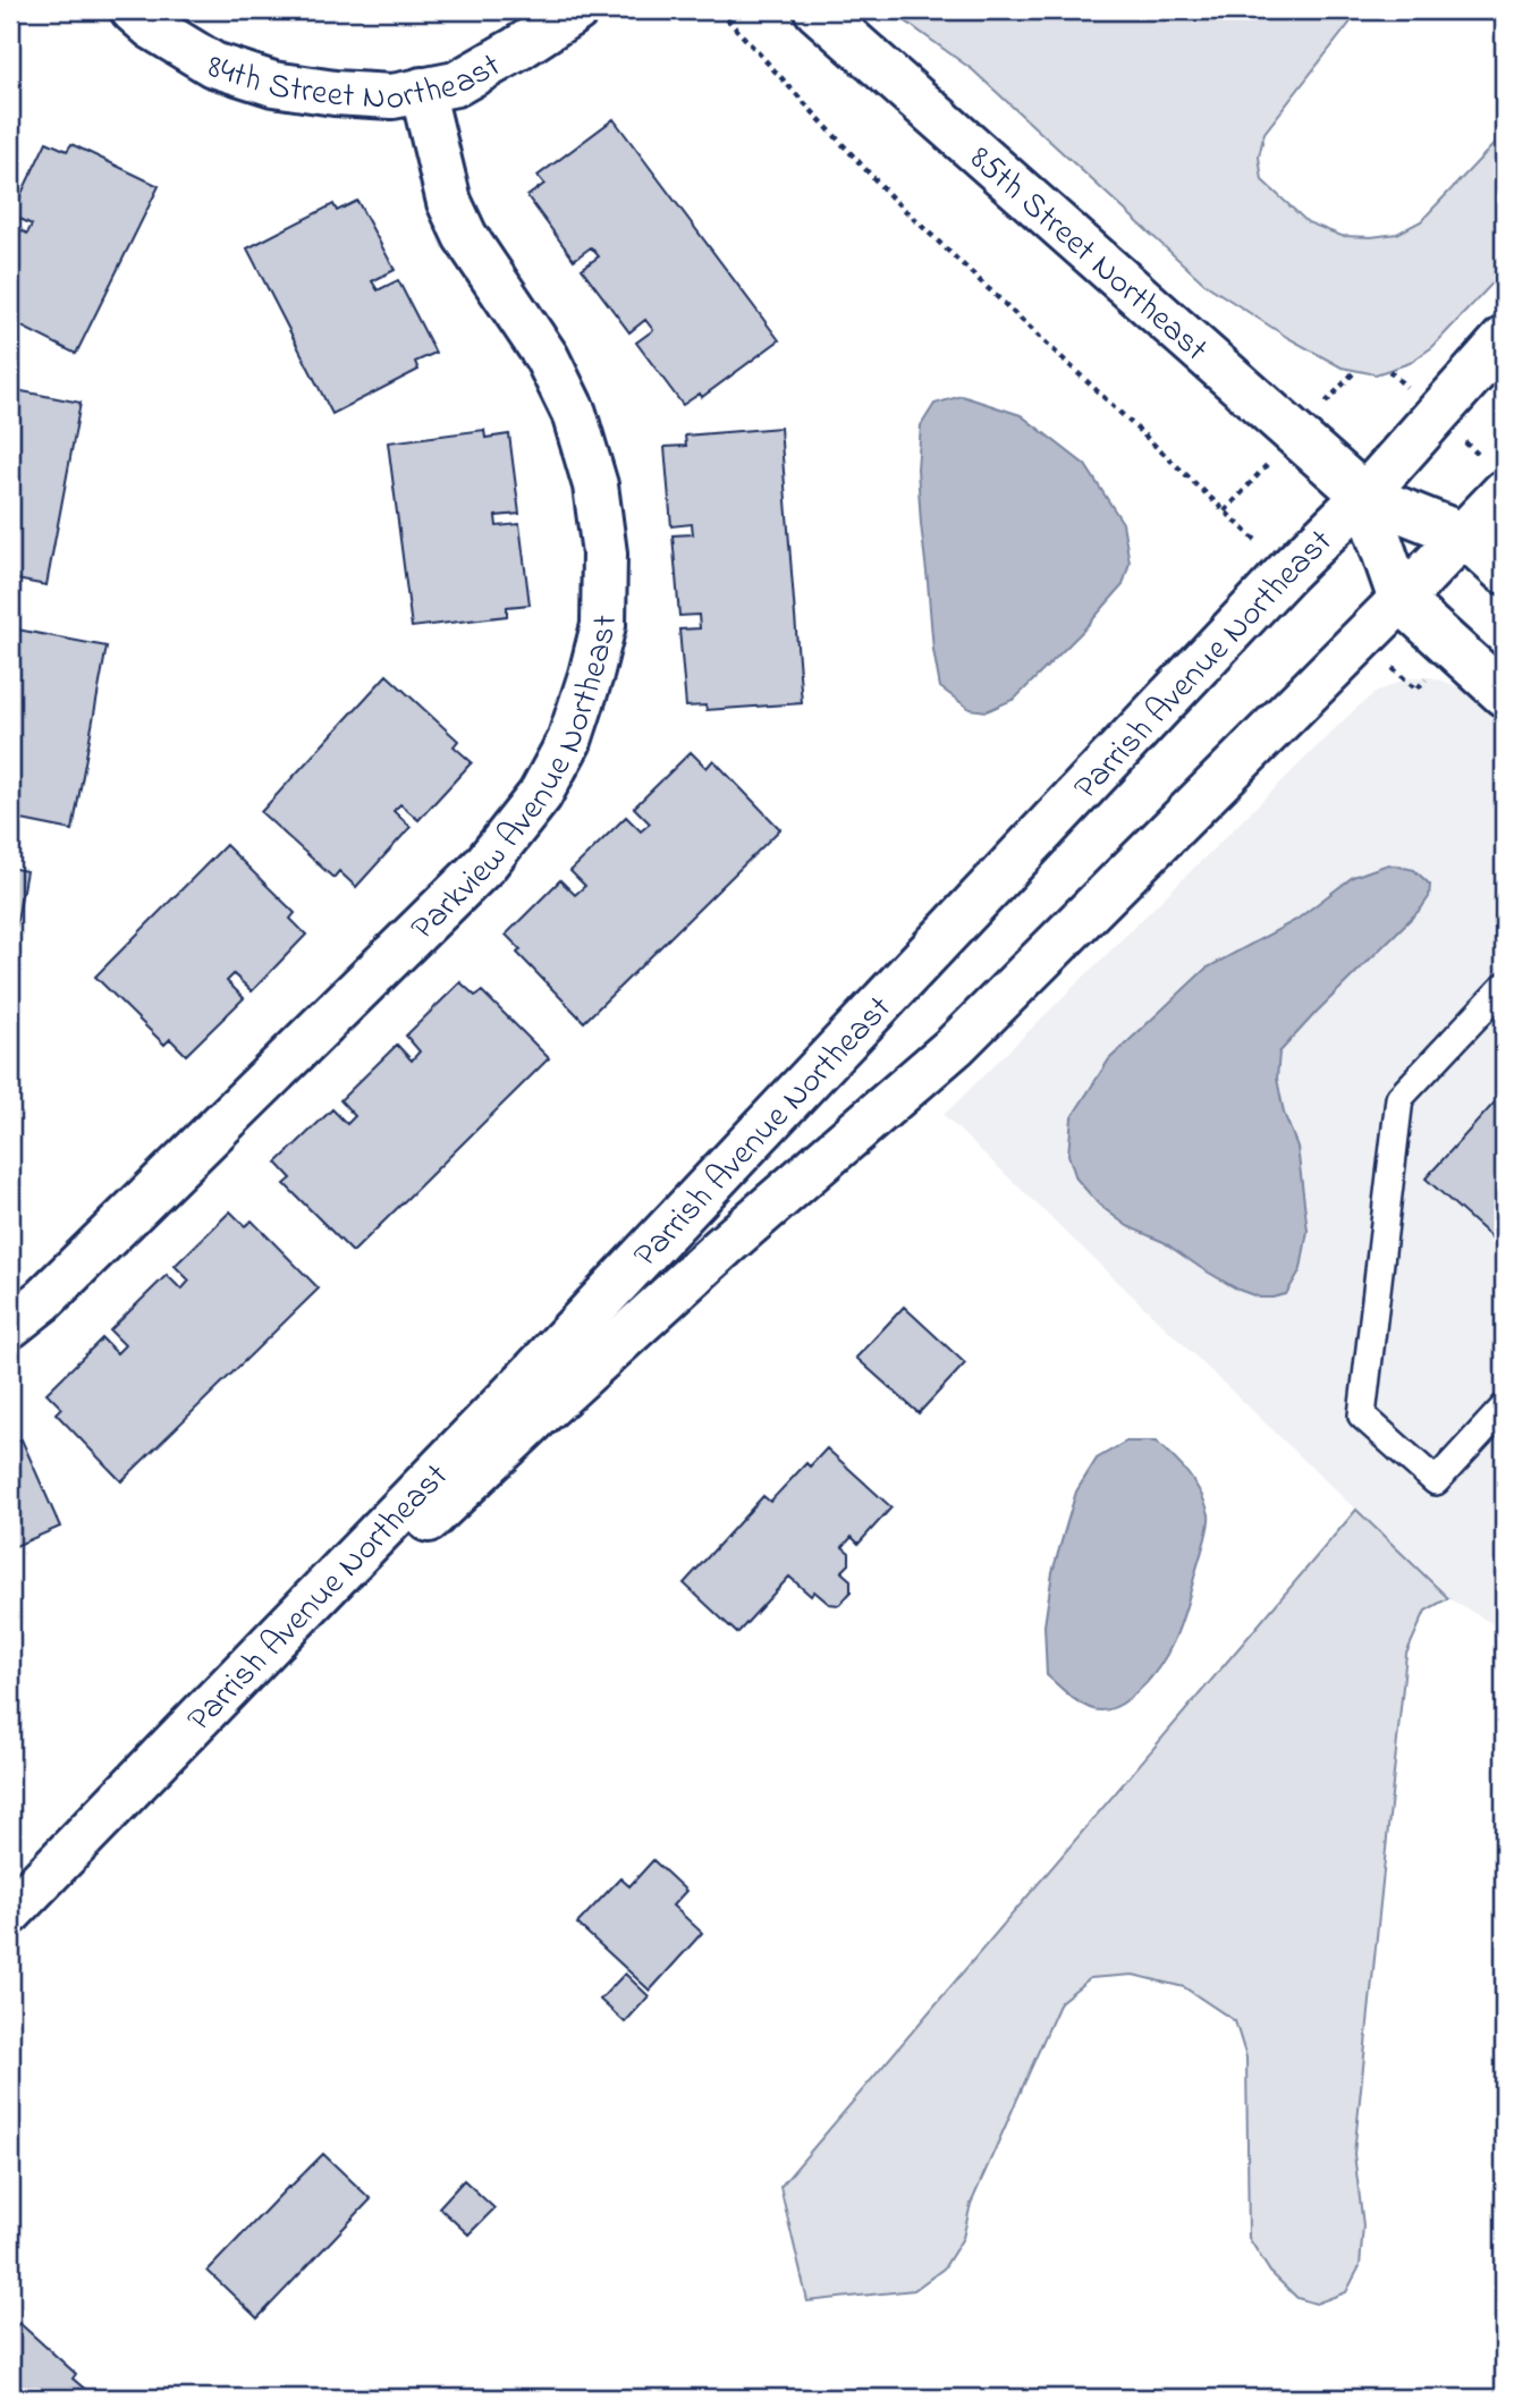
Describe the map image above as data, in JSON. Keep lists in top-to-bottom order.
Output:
{
  "streets": {
    "main road": [
      "84th Street Northeast",
      "85th Street Northeast",
      "Parrish Avenue Northeast",
      "Parkview Avenue Northeast"
    ]
  },
  "crossings": [
    ["84th Street Northeast", "Parkview Avenue Northeast"],
    ["85th Street Northeast", "Parrish Avenue Northeast"]
  ]
}
